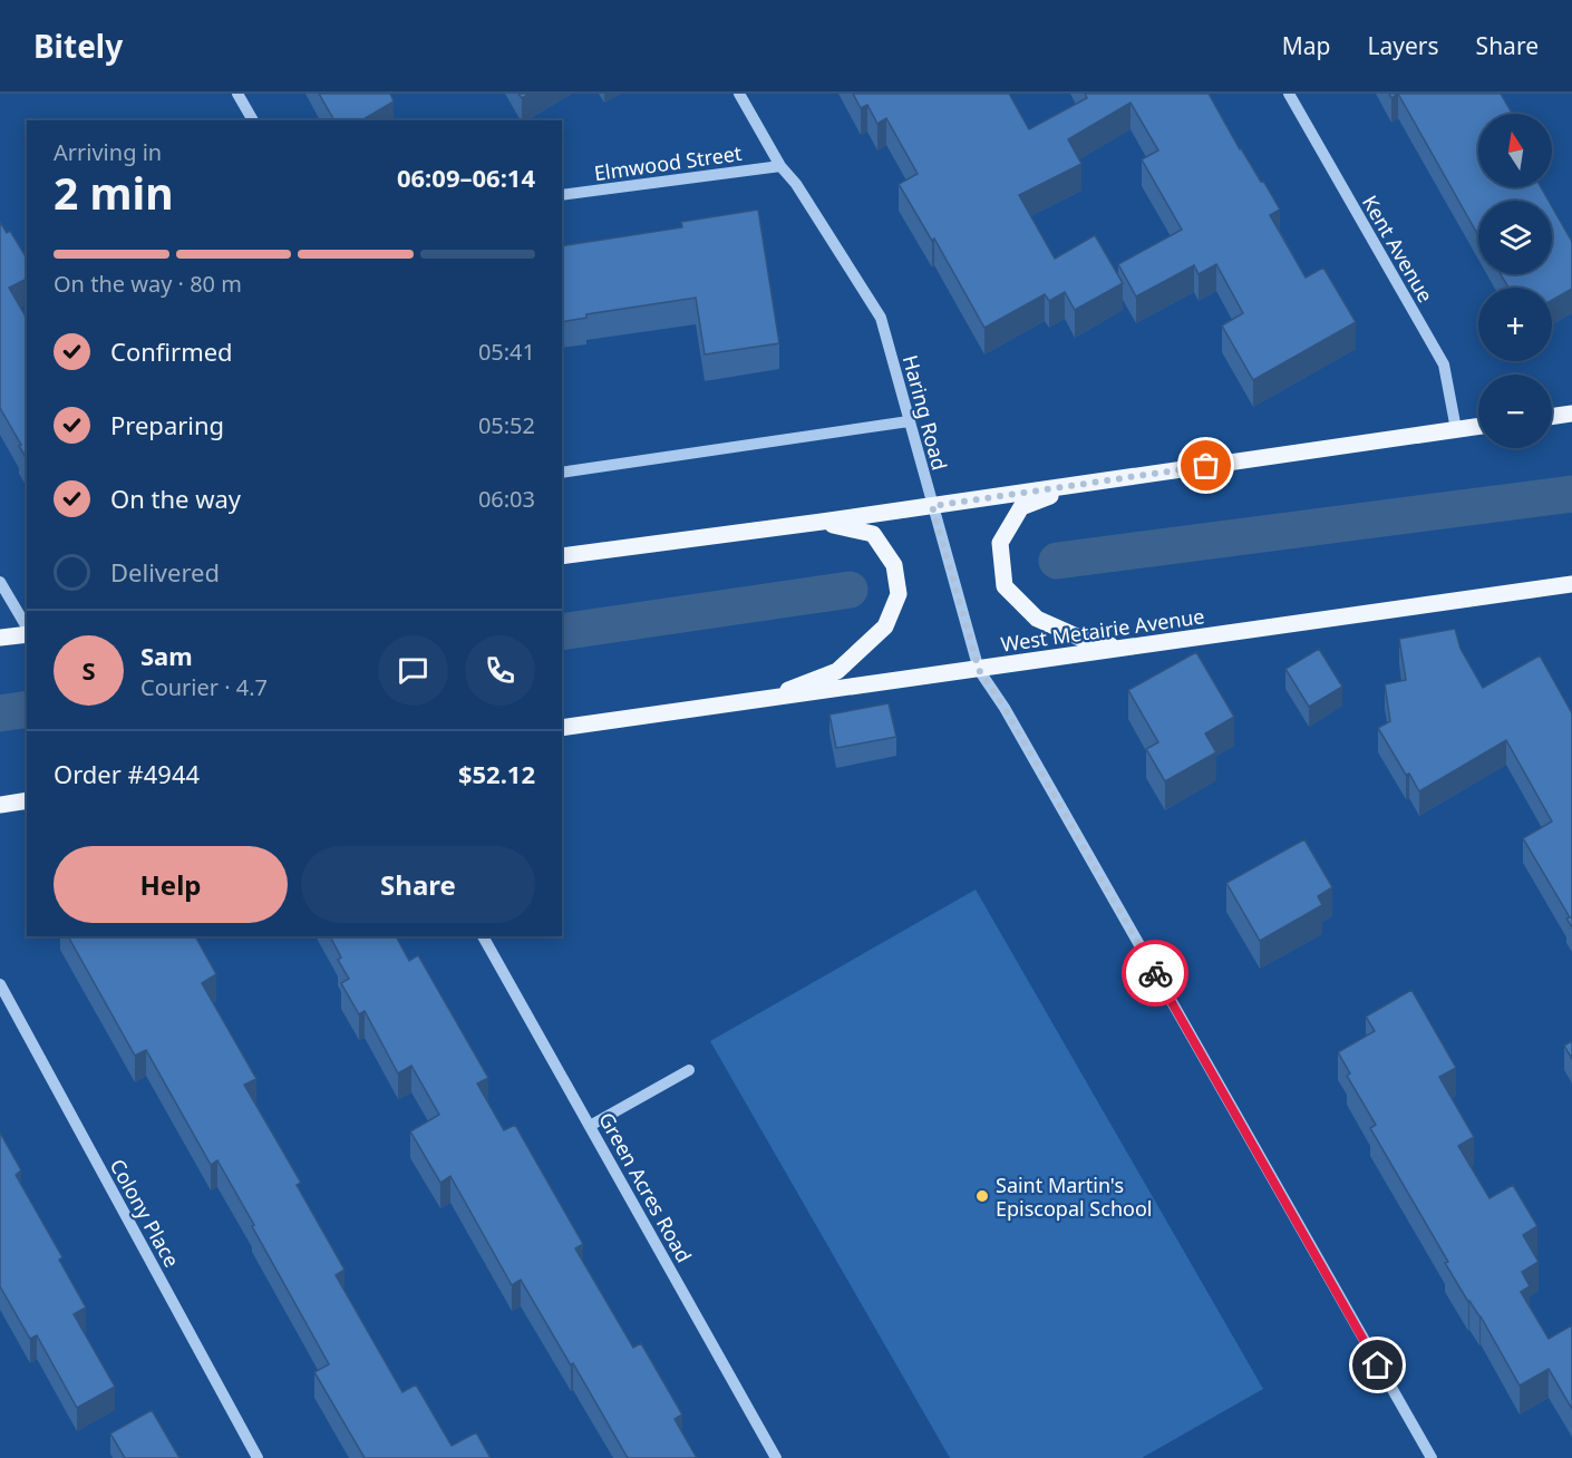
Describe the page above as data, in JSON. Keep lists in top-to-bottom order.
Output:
{
  "streets": {
    "main road": ["West Metairie Avenue"],
    "street": [
      "Elmwood Street",
      "Kent Avenue",
      "Haring Road",
      "Green Acres Road",
      "Colony Place"
    ]
  },
  "crossings": [
    ["Elmwood Street", "Haring Road"],
    ["Haring Road", "West Metairie Avenue"]
  ],
  "places": ["Saint Martin's Episcopal School"],
  "north": "top",
  "page": {
    "header": "Bitely",
    "nav": ["Map", "Layers", "Share"],
    "map_buttons": ["+", "−"],
    "heading": ["2 min", "Arriving in", "06:09–06:14"],
    "panel": [
      "Sam",
      "Courier · 4.7",
      "Order #4944",
      "$52.12"
    ],
    "bar": "On the way · 80 m",
    "list": [
      ["Confirmed", "05:41"],
      ["Preparing", "05:52"],
      ["On the way", "06:03"],
      "Delivered"
    ],
    "round": "S",
    "buttons": ["Help", "Share"]
  }
}
